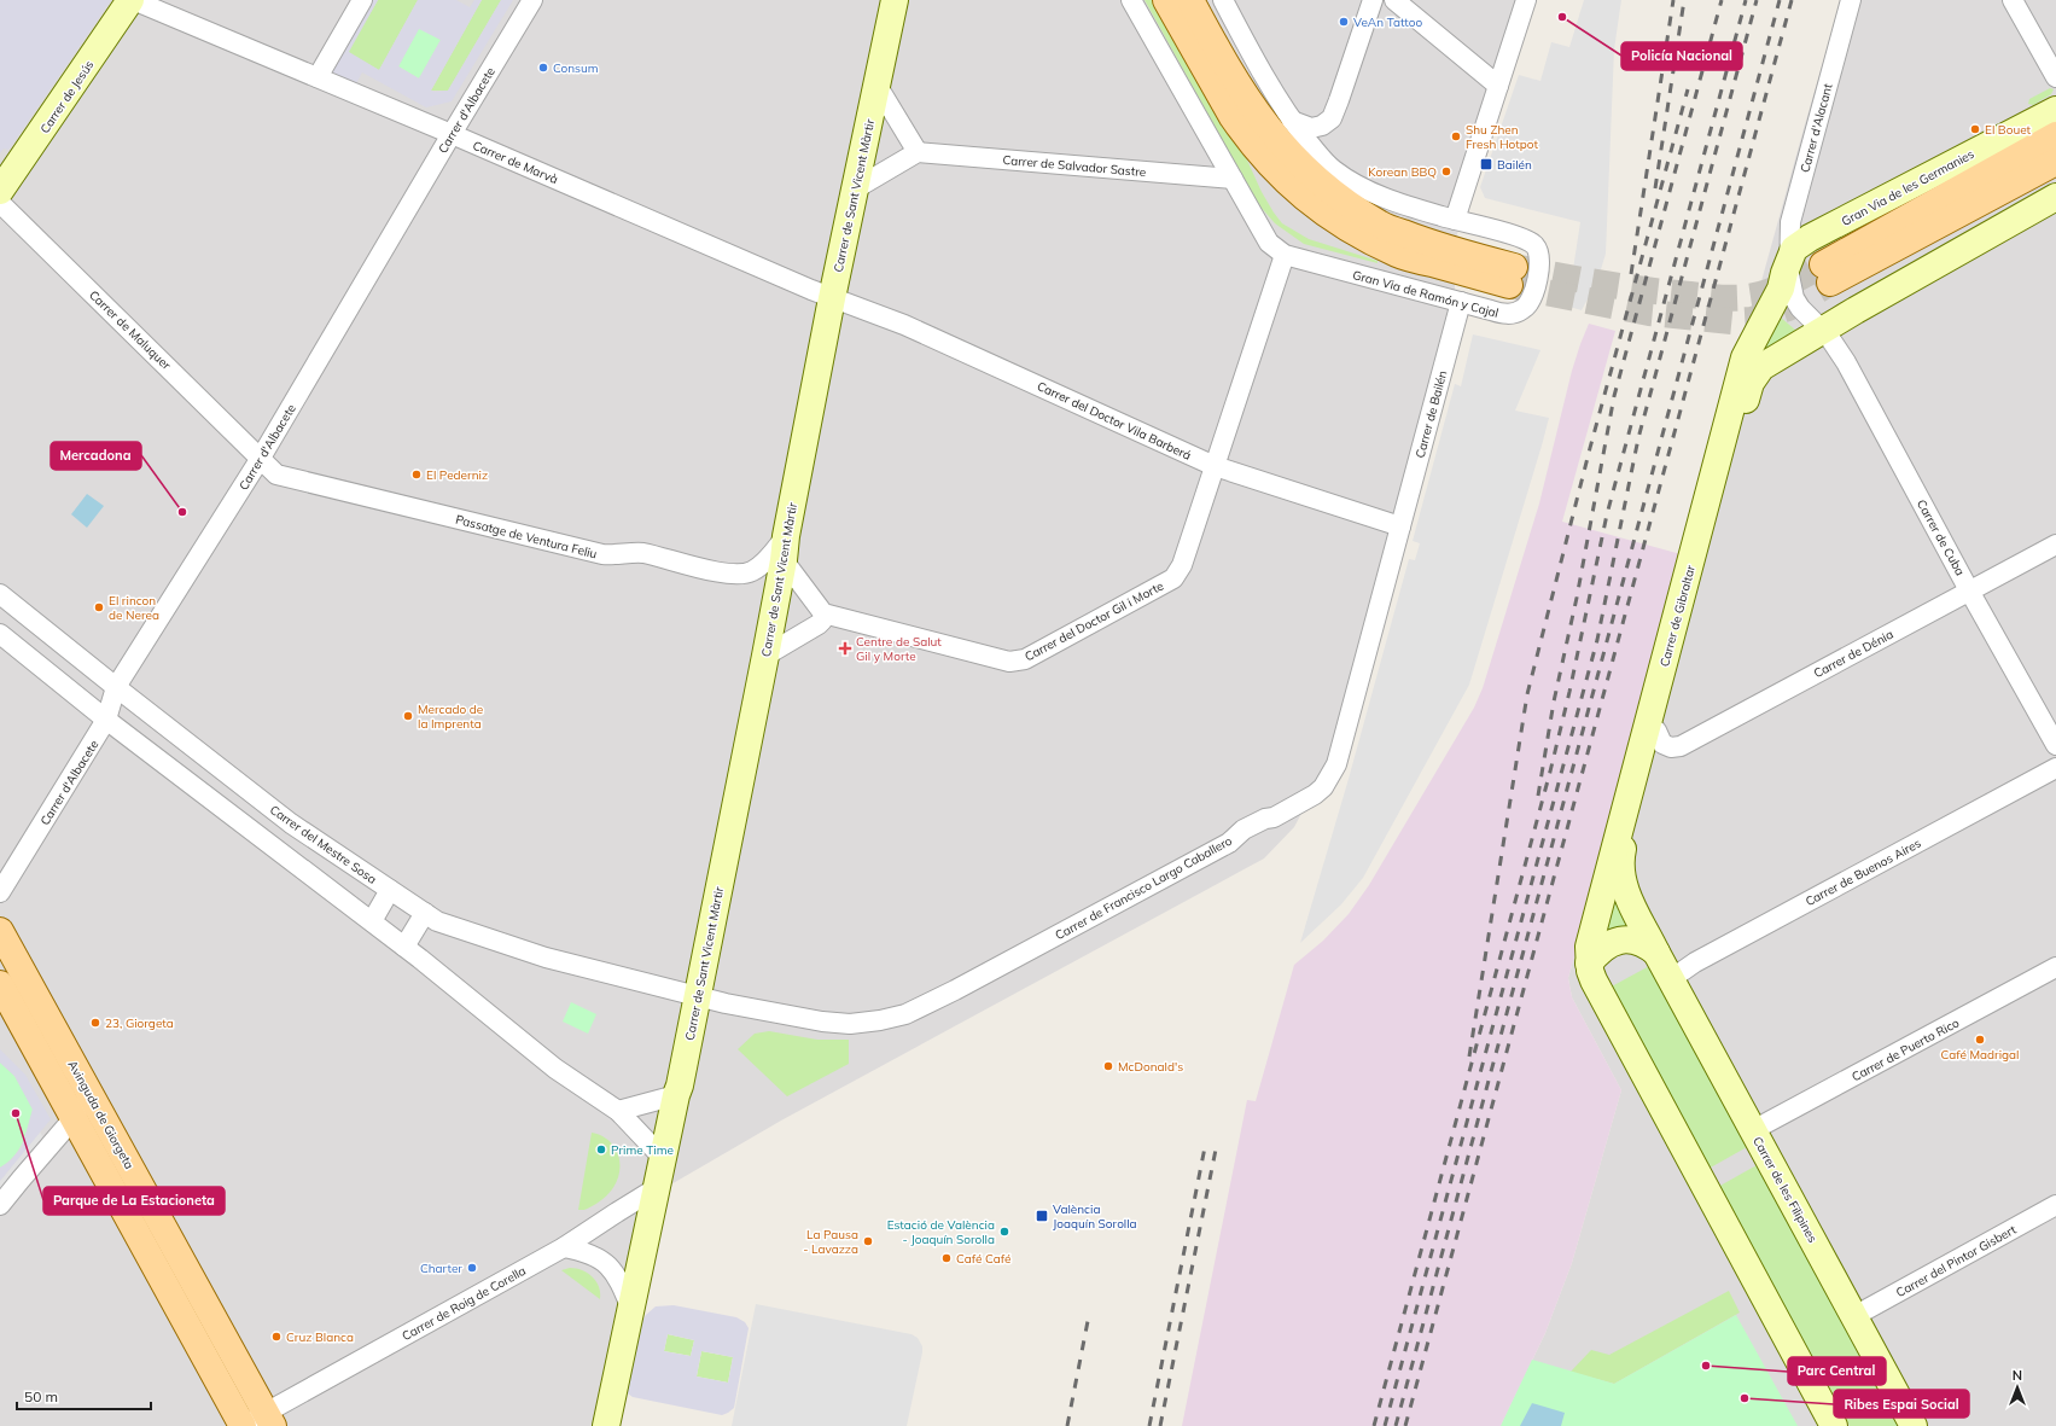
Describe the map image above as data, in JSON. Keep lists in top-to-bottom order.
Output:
{
  "streets": {
    "main road": [
      "Carrer de Jesús",
      "Gran Via de les Germanies",
      "Carrer de Sant Vicent Màrtir",
      "Carrer de Gibraltar",
      "Avinguda de Giorgeta",
      "Carrer de les Filipines"
    ],
    "street": [
      "Carrer d'Albacete",
      "Carrer d'Alacant",
      "Carrer de Marvà",
      "Carrer de Salvador Sastre",
      "Gran Via de Ramón y Cajal",
      "Carrer de Maluquer",
      "Carrer de Bailén",
      "Carrer del Doctor Vila Barberá",
      "Passatge de Ventura Feliu",
      "Carrer de Cuba",
      "Carrer del Doctor Gil i Morte",
      "Carrer de Dénia",
      "Carrer del Mestre Sosa",
      "Carrer de Buenos Aires",
      "Carrer de Francisco Largo Caballero",
      "Carrer de Puerto Rico",
      "Carrer del Pintor Gisbert",
      "Carrer de Roig de Corella"
    ]
  },
  "crossings": [
    ["Carrer de Jesús", "Carrer de Marvà"],
    ["Carrer d'Albacete", "Carrer de Marvà"],
    ["Carrer d'Albacete", "Carrer de Maluquer"],
    ["Carrer d'Albacete", "Passatge de Ventura Feliu"],
    ["Carrer d'Albacete", "Carrer del Mestre Sosa"],
    ["Carrer d'Alacant", "Gran Via de les Germanies"],
    ["Carrer d'Alacant", "Carrer de Gibraltar"],
    ["Carrer de Marvà", "Carrer de Sant Vicent Màrtir"],
    ["Carrer de Marvà", "Carrer del Doctor Vila Barberá"],
    ["Carrer de Salvador Sastre", "Gran Via de Ramón y Cajal"],
    ["Gran Via de les Germanies", "Carrer de Gibraltar"],
    ["Carrer de Sant Vicent Màrtir", "Carrer del Doctor Vila Barberá"],
    ["Carrer de Sant Vicent Màrtir", "Passatge de Ventura Feliu"],
    ["Carrer de Sant Vicent Màrtir", "Carrer del Mestre Sosa"],
    ["Carrer de Sant Vicent Màrtir", "Carrer de Francisco Largo Caballero"],
    ["Carrer de Sant Vicent Màrtir", "Carrer de Roig de Corella"],
    ["Gran Via de Ramón y Cajal", "Carrer de Bailén"],
    ["Gran Via de Ramón y Cajal", "Carrer del Doctor Gil i Morte"],
    ["Carrer de Maluquer", "Passatge de Ventura Feliu"],
    ["Carrer de Bailén", "Carrer del Doctor Vila Barberá"],
    ["Carrer de Bailén", "Carrer de Francisco Largo Caballero"],
    ["Carrer del Doctor Vila Barberá", "Carrer del Doctor Gil i Morte"],
    ["Carrer del Doctor Vila Barberá", "Carrer de Francisco Largo Caballero"],
    ["Carrer de Cuba", "Carrer de Gibraltar"],
    ["Carrer de Cuba", "Carrer de Dénia"],
    ["Carrer de Gibraltar", "Carrer de Dénia"],
    ["Carrer de Gibraltar", "Carrer de les Filipines"],
    ["Carrer del Mestre Sosa", "Carrer de Francisco Largo Caballero"],
    ["Carrer de Buenos Aires", "Carrer de les Filipines"],
    ["Carrer de Puerto Rico", "Carrer de les Filipines"],
    ["Avinguda de Giorgeta", "Carrer de Roig de Corella"],
    ["Carrer de les Filipines", "Carrer del Pintor Gisbert"]
  ],
  "places": {
    "other": [
      "Policía Nacional",
      "VeAn Tattoo",
      "Consum",
      "El Bouet",
      "Shu Zhen Fresh Hotpot",
      "Korean BBQ",
      "El Pederniz",
      "Mercadona",
      "El rincon de Nerea",
      "Mercado de la Imprenta",
      "23, Giorgeta",
      "Café Madrigal",
      "McDonald's",
      "Parque de La Estacioneta",
      "Prime Time",
      "Estació de València - Joaquín Sorolla",
      "La Pausa - Lavazza",
      "Café Café",
      "Charter",
      "Cruz Blanca",
      "Parc Central",
      "Ribes Espai Social"
    ],
    "transit": ["Bailén", "València Joaquín Sorolla"],
    "health": ["Centre de Salut Gil y Morte"]
  },
  "scale_bar": "50 m",
  "north": "top"
}
